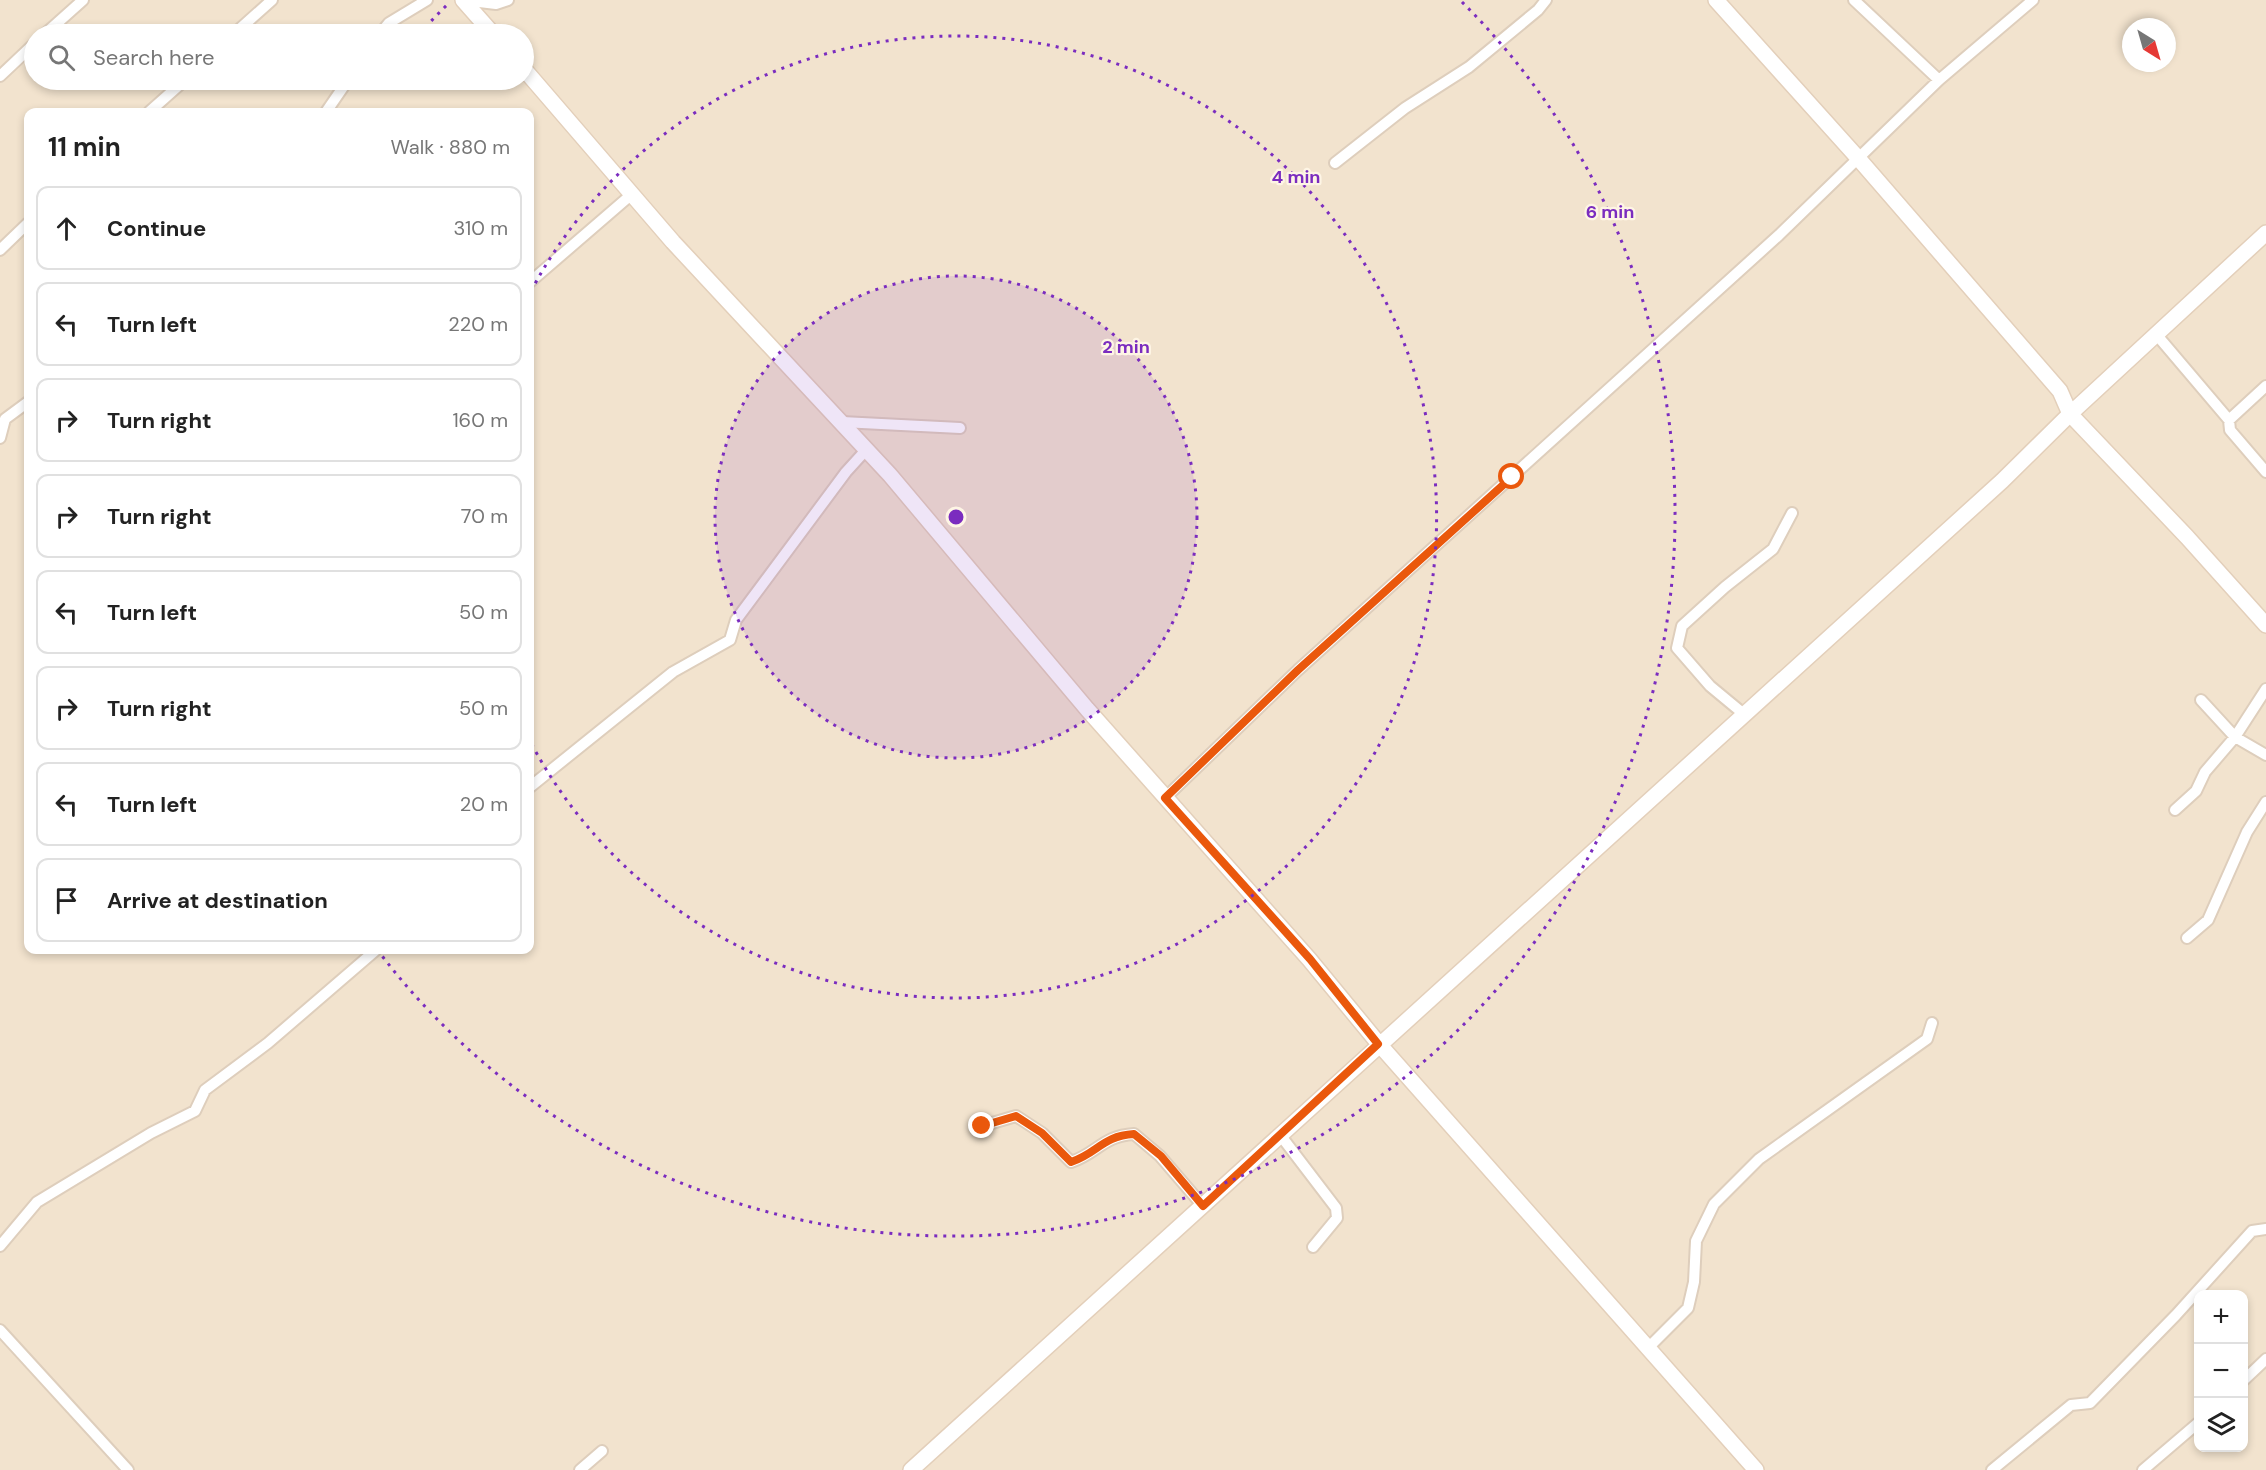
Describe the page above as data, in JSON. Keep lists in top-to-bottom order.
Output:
{
  "north": "bottom right",
  "page": {
    "search": "Search here",
    "heading": ["11 min", "Walk · 880 m"],
    "list": [
      ["Continue", "310 m"],
      ["Turn left", "220 m"],
      ["Turn right", "160 m"],
      ["Turn right", "70 m"],
      ["Turn left", "50 m"],
      ["Turn right", "50 m"],
      ["Turn left", "20 m"],
      "Arrive at destination"
    ],
    "map_buttons": ["+", "−"]
  },
  "rings": ["4 min", "6 min", "2 min"]
}
